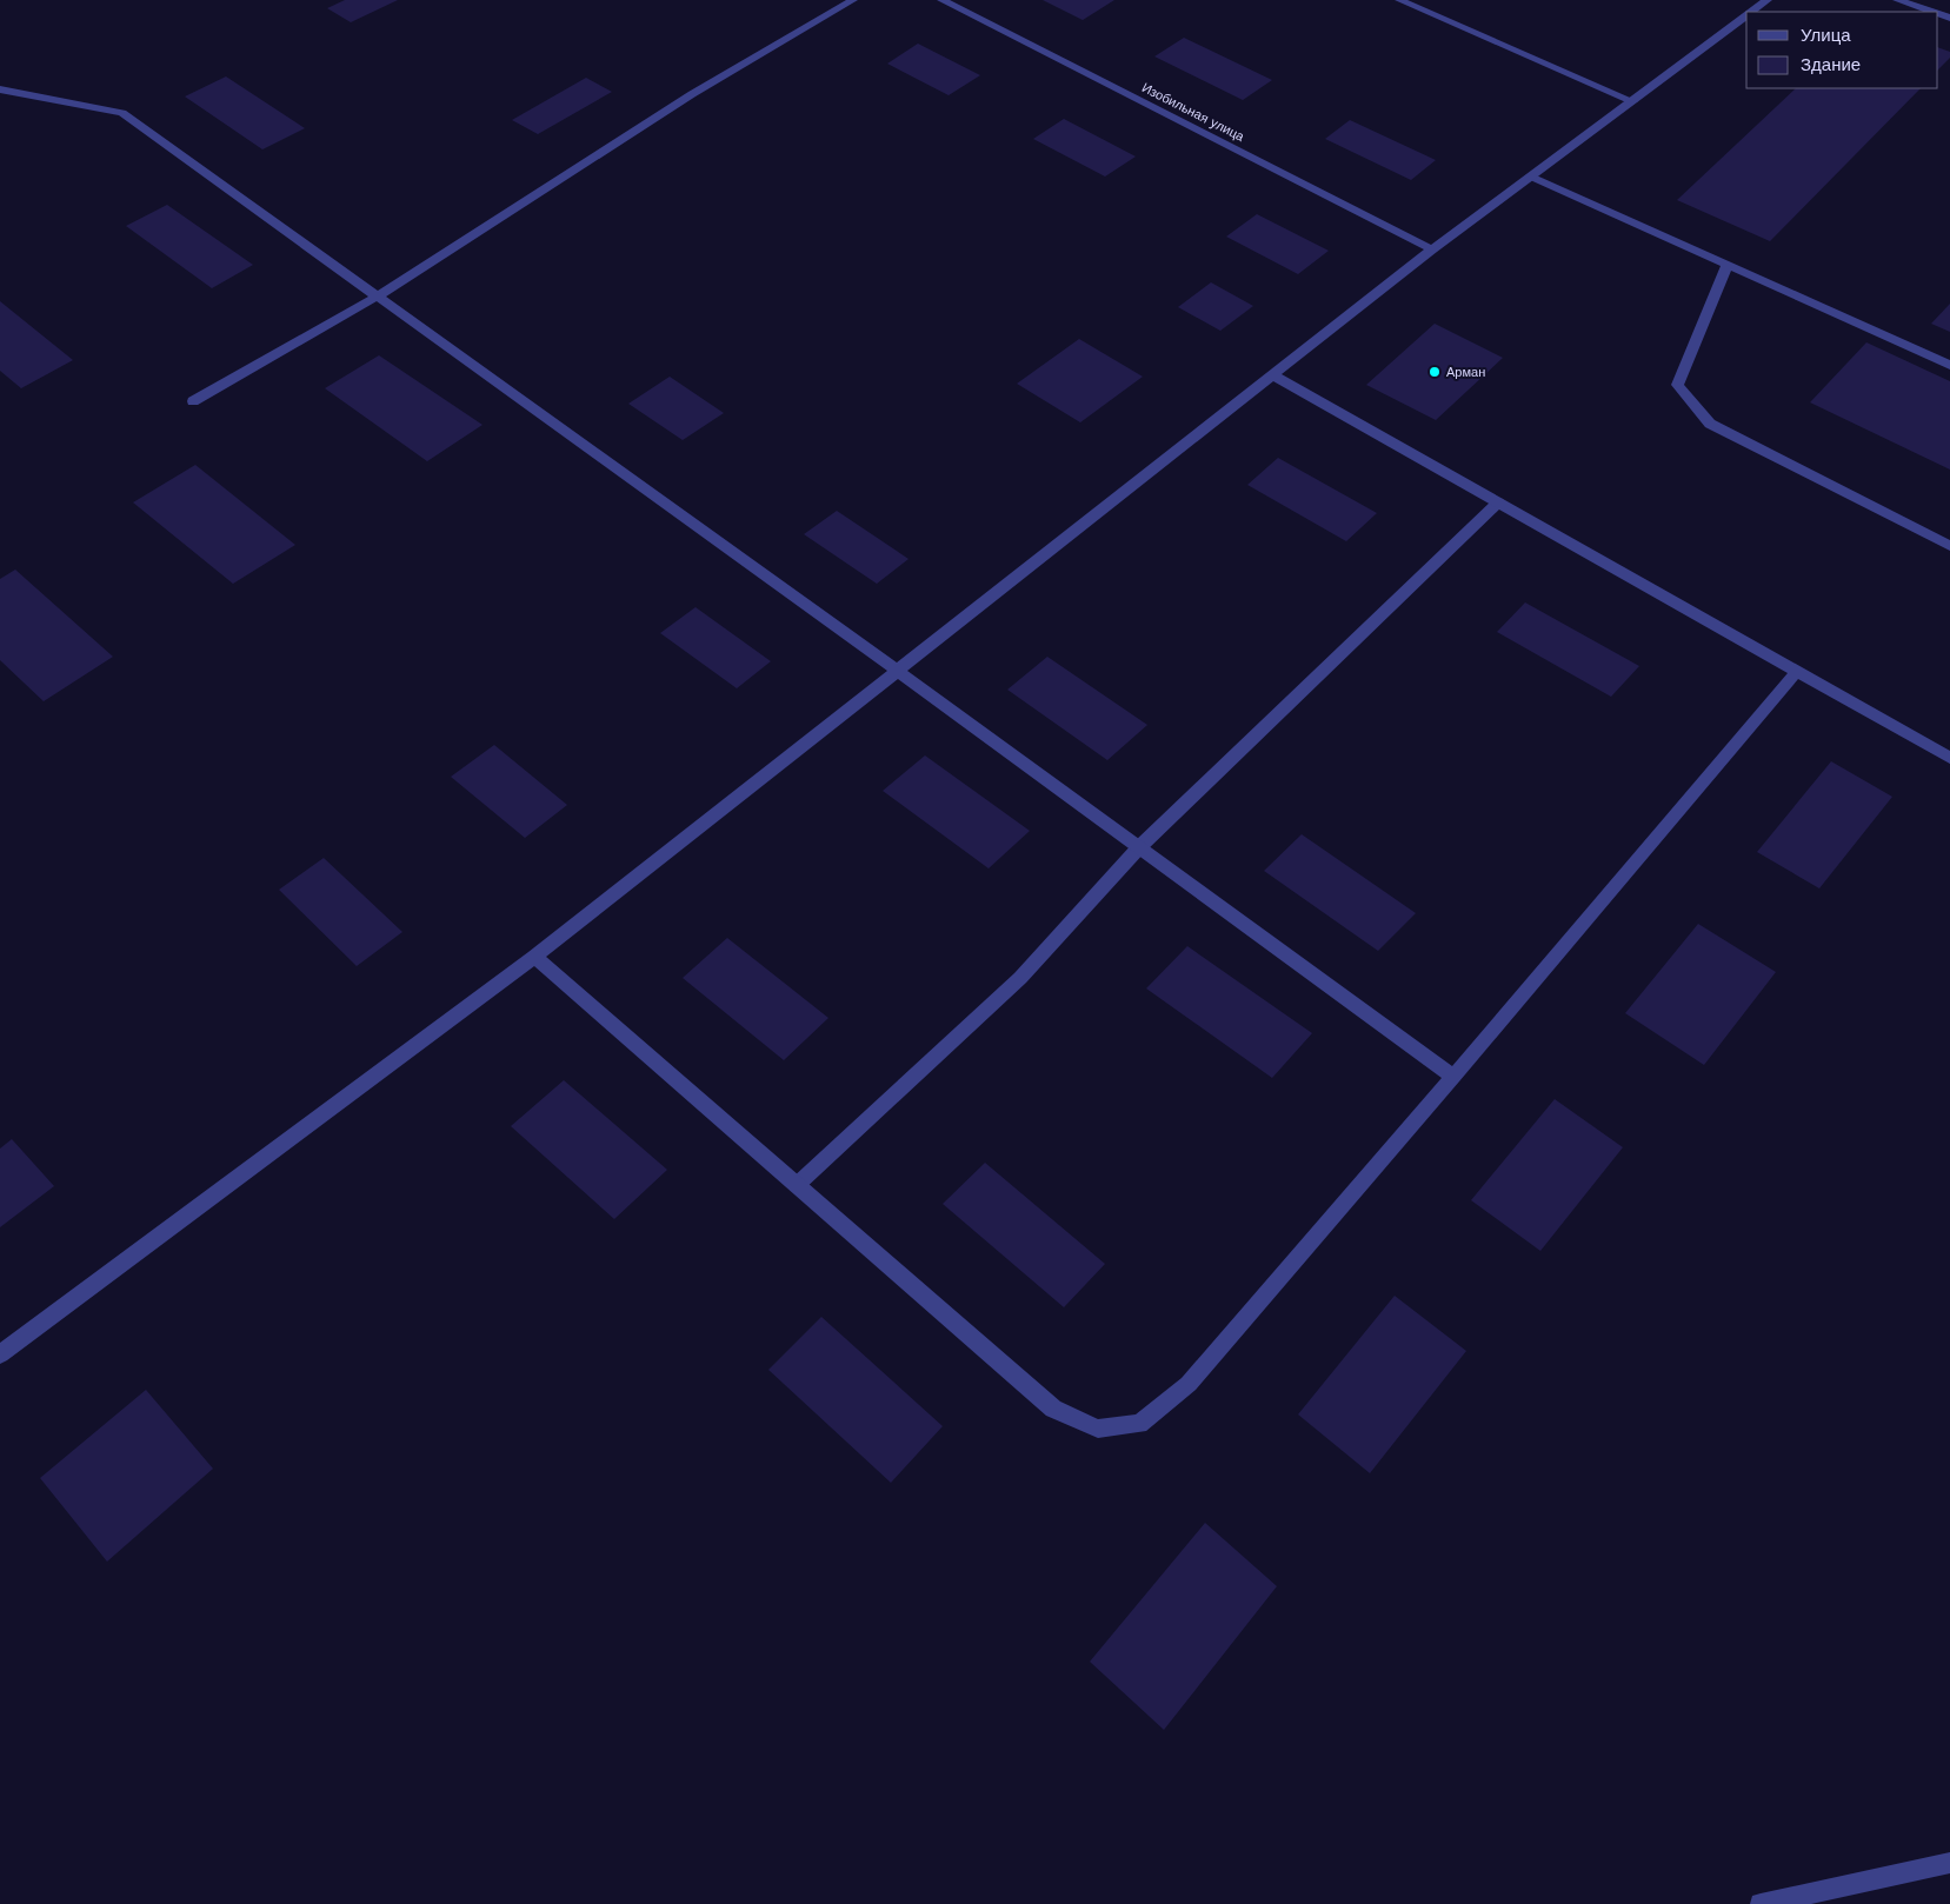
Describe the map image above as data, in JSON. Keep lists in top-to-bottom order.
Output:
{
  "streets": {
    "street": ["Изобильная улица"]
  },
  "places": ["Арман"],
  "legend": ["Улица", "Здание"]
}
